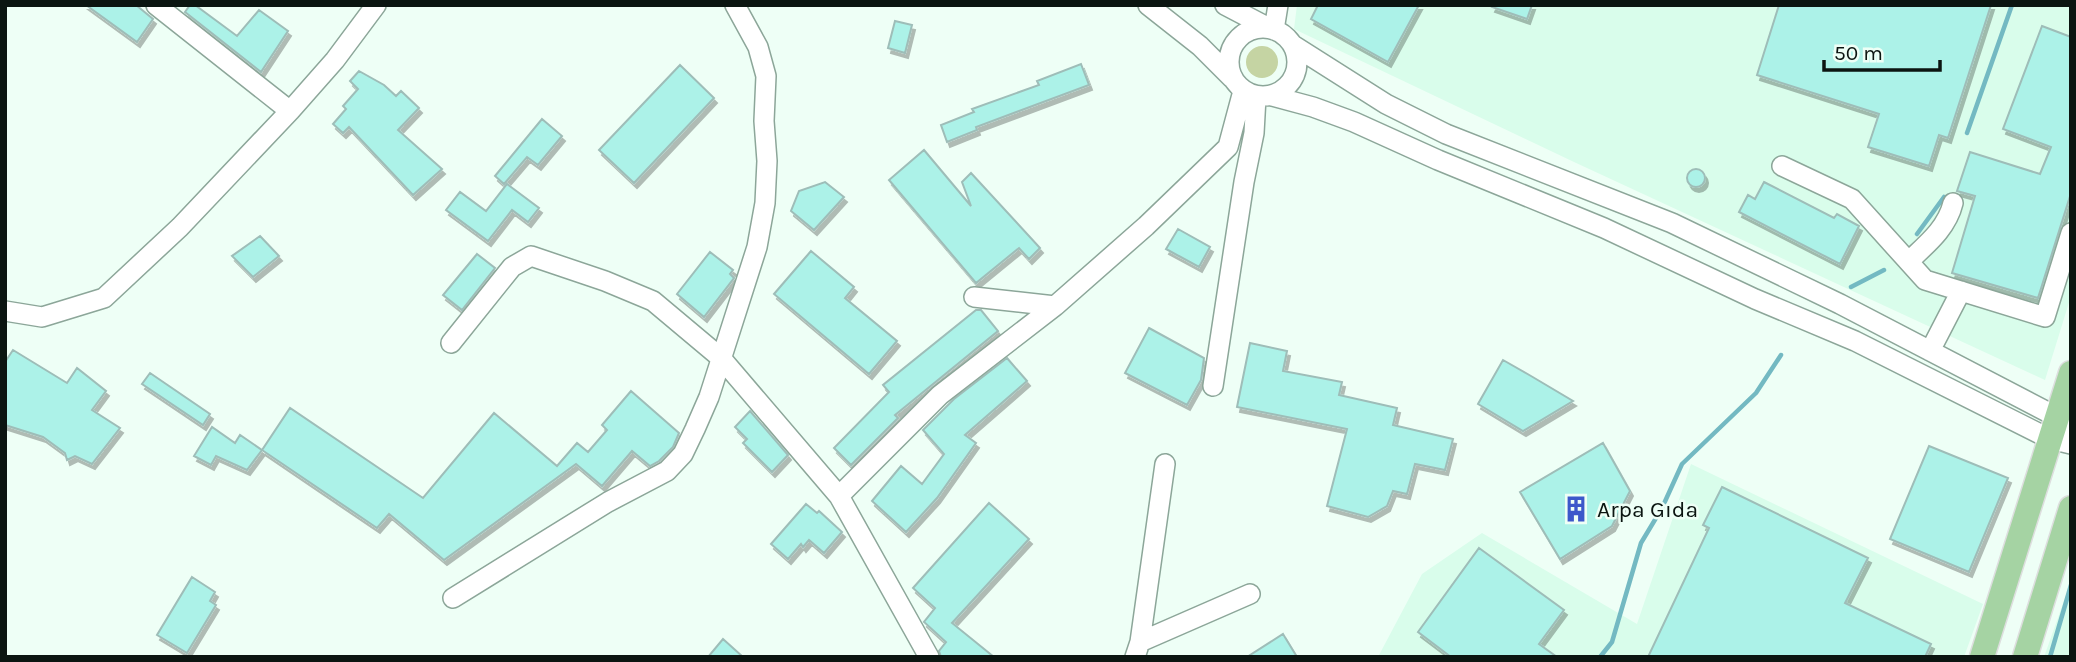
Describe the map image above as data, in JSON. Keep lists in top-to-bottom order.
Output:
{
  "places": {
    "building": ["Arpa Gıda"]
  },
  "scale_bar": "50 m"
}
